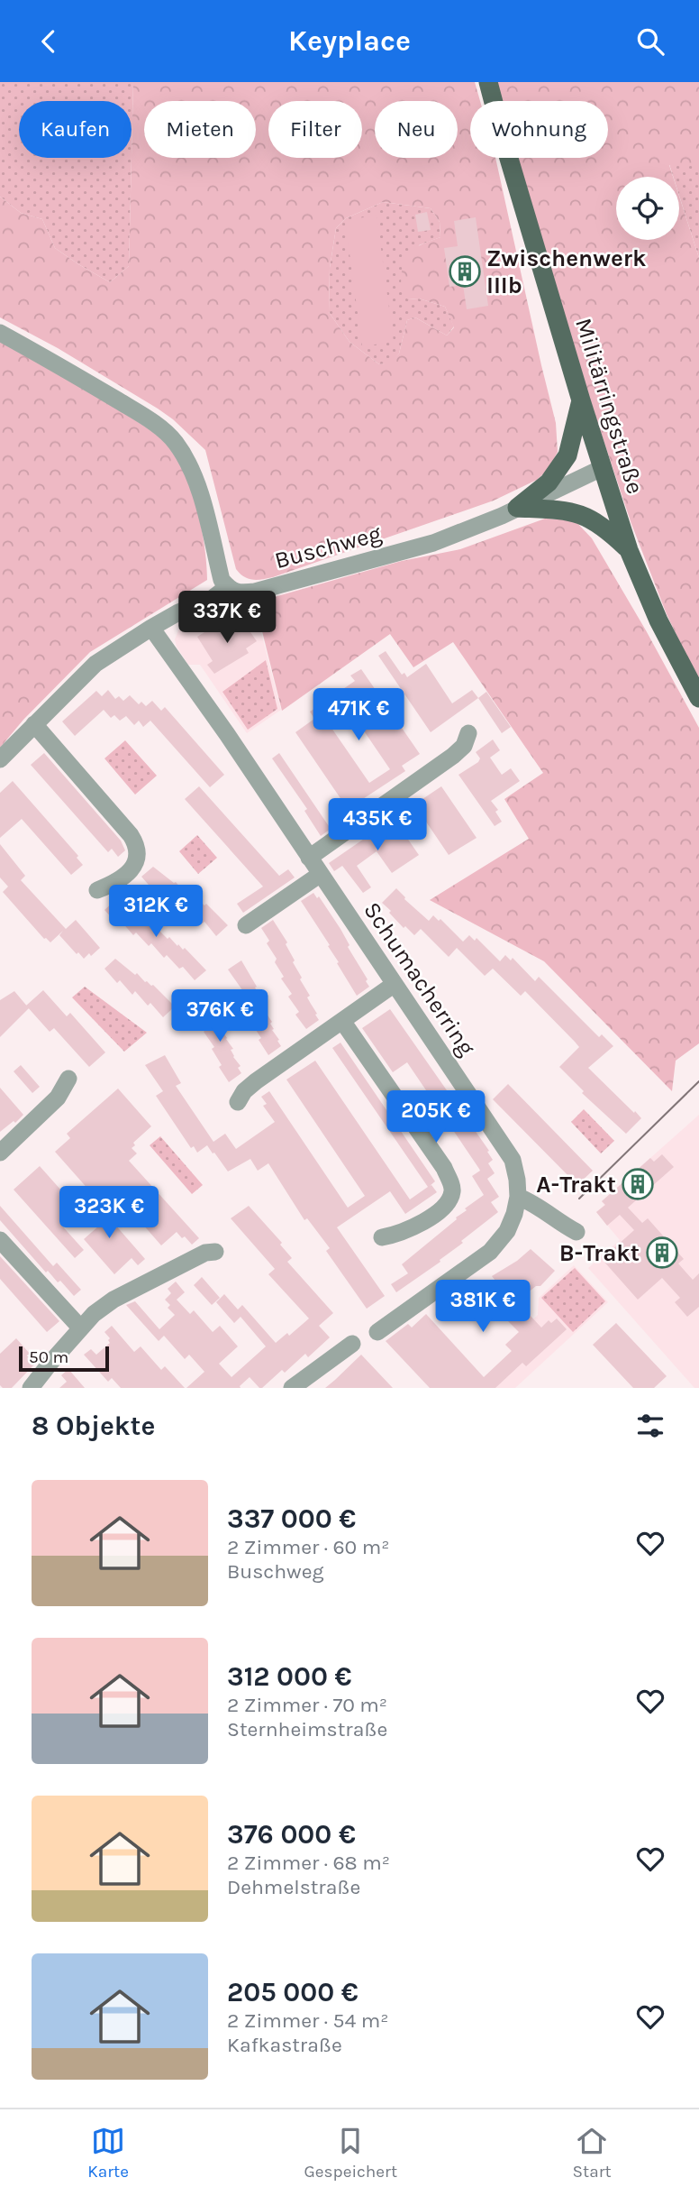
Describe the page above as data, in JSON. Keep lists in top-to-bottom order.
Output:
{
  "streets": {
    "main road": ["Militärringstraße"],
    "street": ["Buschweg", "Schumacherring"]
  },
  "crossings": [
    ["Militärringstraße", "Buschweg"]
  ],
  "places": {
    "building": ["Zwischenwerk IIIb", "A-Trakt", "B-Trakt"]
  },
  "scale_bar": "50 m",
  "page": {
    "header": "Keyplace",
    "chip": [
      "Kaufen",
      "Mieten",
      "Filter",
      "Neu",
      "Wohnung"
    ],
    "price": [
      "337K €",
      "471K €",
      "435K €",
      "312K €",
      "376K €",
      "205K €",
      "323K €",
      "381K €"
    ],
    "scale": "50 m",
    "heading": "8 Objekte",
    "list": [
      {
        "name": "337 000 €",
        "note": "2 Zimmer · 60 m² · Buschweg"
      },
      {
        "name": "312 000 €",
        "note": "2 Zimmer · 70 m² · Sternheimstraße"
      },
      {
        "name": "376 000 €",
        "note": "2 Zimmer · 68 m² · Dehmelstraße"
      },
      {
        "name": "205 000 €",
        "note": "2 Zimmer · 54 m² · Kafkastraße"
      }
    ],
    "tabs": ["Karte", "Gespeichert", "Start"]
  }
}
